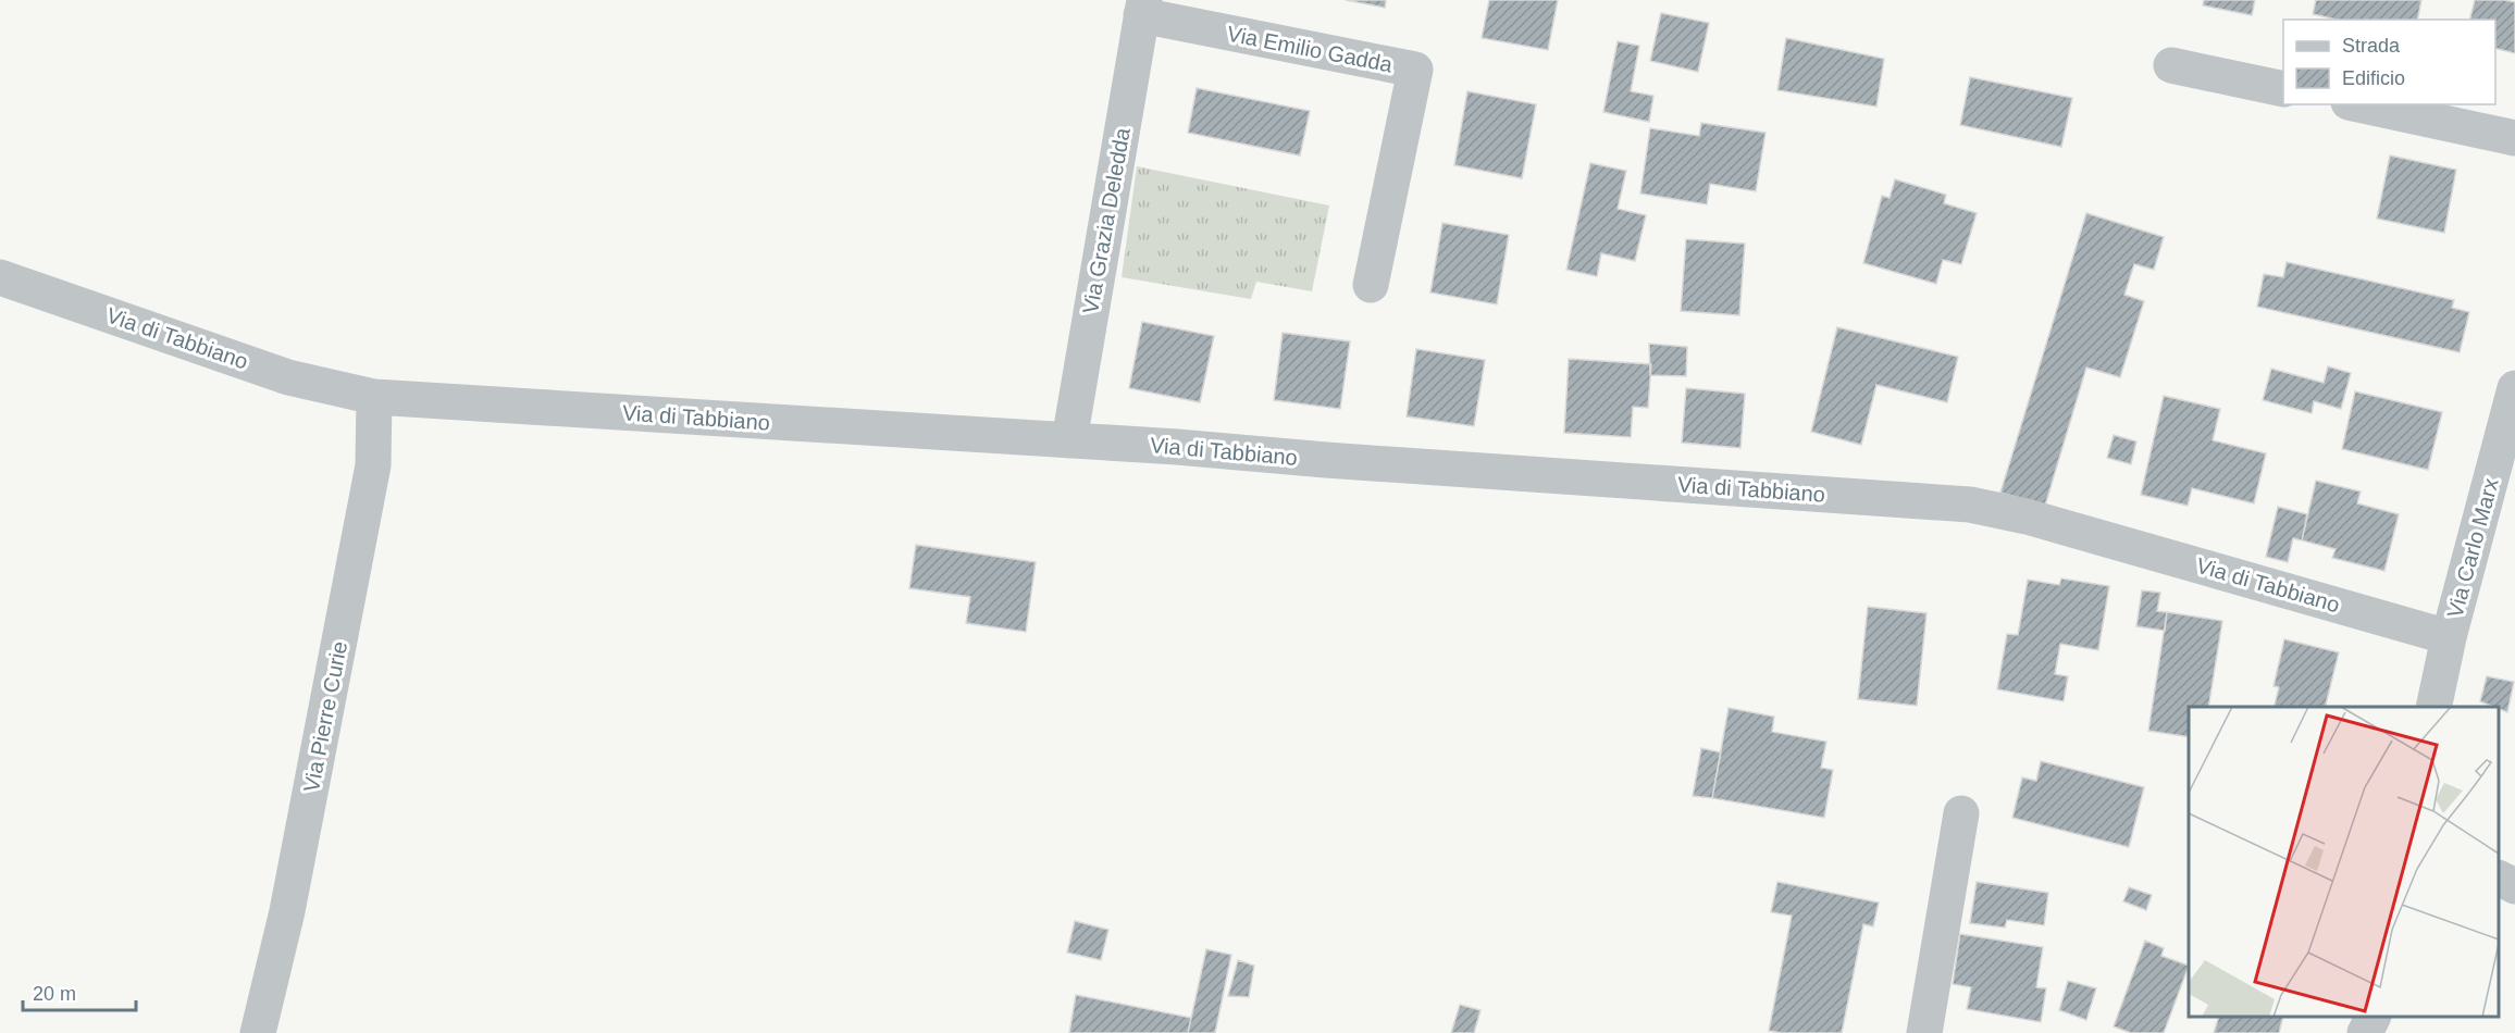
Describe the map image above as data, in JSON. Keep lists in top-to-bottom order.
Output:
{
  "streets": {
    "street": [
      "Via Emilio Gadda",
      "Via Grazia Deledda",
      "Via di Tabbiano",
      "Via Carlo Marx",
      "Via Pierre Curie"
    ]
  },
  "crossings": [
    ["Via Emilio Gadda", "Via Grazia Deledda"],
    ["Via Grazia Deledda", "Via di Tabbiano"],
    ["Via di Tabbiano", "Via Carlo Marx"],
    ["Via di Tabbiano", "Via Pierre Curie"]
  ],
  "legend": ["Strada", "Edificio"],
  "scale_bar": "20 m"
}
